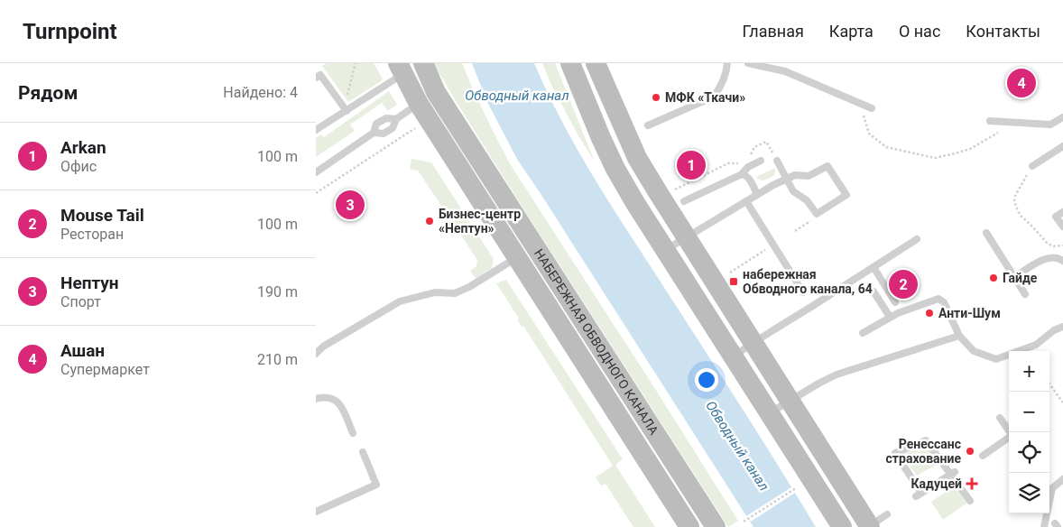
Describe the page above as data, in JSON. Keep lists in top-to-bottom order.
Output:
{
  "streets": {
    "main road": ["НАБЕРЕЖНАЯ ОБВОДНОГО КАНАЛА"]
  },
  "water": ["Обводный канал"],
  "places": {
    "other": [
      "МФК «Ткачи»",
      "Бизнес-центр «Нептун»",
      "Гайде",
      "Анти-Шум",
      "Ренессанс страхование"
    ],
    "transit": ["набережная Обводного канала, 64"],
    "health": ["Кадуцей"]
  },
  "page": {
    "header": "Turnpoint",
    "nav": [
      "Главная",
      "Карта",
      "О нас",
      "Контакты"
    ],
    "heading": ["Рядом", "Найдено: 4"],
    "pins": [
      "4",
      "1",
      "3",
      "2"
    ],
    "list": [
      {
        "mark": "1",
        "name": "Arkan",
        "note": "Офис",
        "value": "100 m"
      },
      {
        "mark": "2",
        "name": "Mouse Tail",
        "note": "Ресторан",
        "value": "100 m"
      },
      {
        "mark": "3",
        "name": "Нептун",
        "note": "Спорт",
        "value": "190 m"
      },
      {
        "mark": "4",
        "name": "Ашан",
        "note": "Супермаркет",
        "value": "210 m"
      }
    ],
    "map_buttons": ["+", "−"]
  }
}
